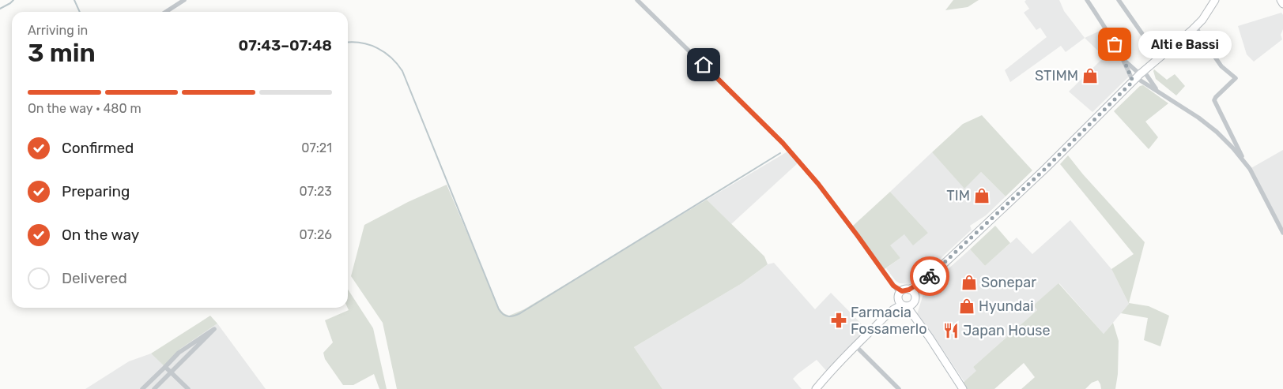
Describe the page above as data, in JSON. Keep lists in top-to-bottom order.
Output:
{
  "places": {
    "other": ["Alti e Bassi"],
    "shop": [
      "STIMM",
      "TIM",
      "Sonepar",
      "Hyundai"
    ],
    "pharmacy": ["Farmacia Fossamerlo"],
    "restaurant": ["Japan House"]
  },
  "page": {
    "heading": ["3 min", "Arriving in", "07:43–07:48"],
    "bubble": "Alti e Bassi",
    "bar": "On the way · 480 m",
    "list": [
      ["Confirmed", "07:21"],
      ["Preparing", "07:23"],
      ["On the way", "07:26"],
      "Delivered"
    ]
  }
}
